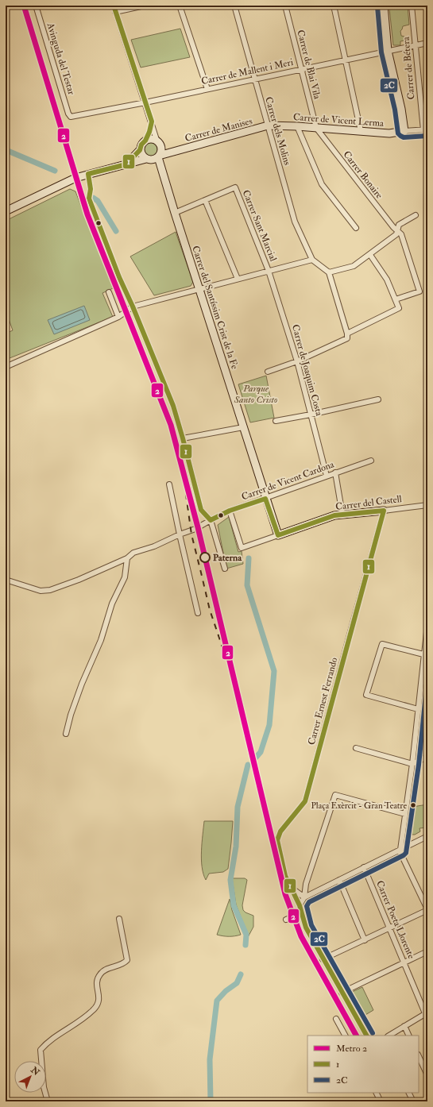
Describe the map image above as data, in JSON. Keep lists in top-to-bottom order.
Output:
{
  "streets": {
    "street": [
      "Avinguda del Testar",
      "Carrer de Blai Vila",
      "Carrer de Bétera",
      "Carrer de Mallent i Meri",
      "Carrer de Vicent Lerma",
      "Carrer de Manises",
      "Carrer dels Molins",
      "Carrer Bonaire",
      "Carrer Sant Marcial",
      "Carrer del Santíssim Crist de la Fe",
      "Carrer de Joaquim Costa",
      "Carrer de Vicent Cardona",
      "Carrer del Castell",
      "Carrer Ernest Ferrando",
      "Carrer Poeta Llorente"
    ]
  },
  "crossings": [
    ["Avinguda del Testar", "Carrer de Mallent i Meri"],
    ["Carrer de Blai Vila", "Carrer de Mallent i Meri"],
    ["Carrer de Blai Vila", "Carrer de Vicent Lerma"],
    ["Carrer de Blai Vila", "Carrer Bonaire"],
    ["Carrer de Bétera", "Carrer de Mallent i Meri"],
    ["Carrer de Bétera", "Carrer de Vicent Lerma"],
    ["Carrer de Mallent i Meri", "Carrer dels Molins"],
    ["Carrer de Vicent Lerma", "Carrer de Manises"],
    ["Carrer de Vicent Lerma", "Carrer dels Molins"],
    ["Carrer de Vicent Lerma", "Carrer Bonaire"],
    ["Carrer de Manises", "Carrer dels Molins"],
    ["Carrer de Manises", "Carrer del Santíssim Crist de la Fe"],
    ["Carrer Sant Marcial", "Carrer de Joaquim Costa"],
    ["Carrer del Santíssim Crist de la Fe", "Carrer de Vicent Cardona"],
    ["Carrer del Santíssim Crist de la Fe", "Carrer del Castell"],
    ["Carrer de Joaquim Costa", "Carrer de Vicent Cardona"],
    ["Carrer de Vicent Cardona", "Carrer del Castell"],
    ["Carrer del Castell", "Carrer Ernest Ferrando"]
  ],
  "parks": ["Parque Santo Cristo"],
  "places": ["Paterna", "Plaça Exèrcit - Gran Teatre"],
  "lines": ["metro line 2", "transit line 1", "transit line 2C"],
  "legend": ["Metro 2", "1", "2C"],
  "north": "top right"
}
